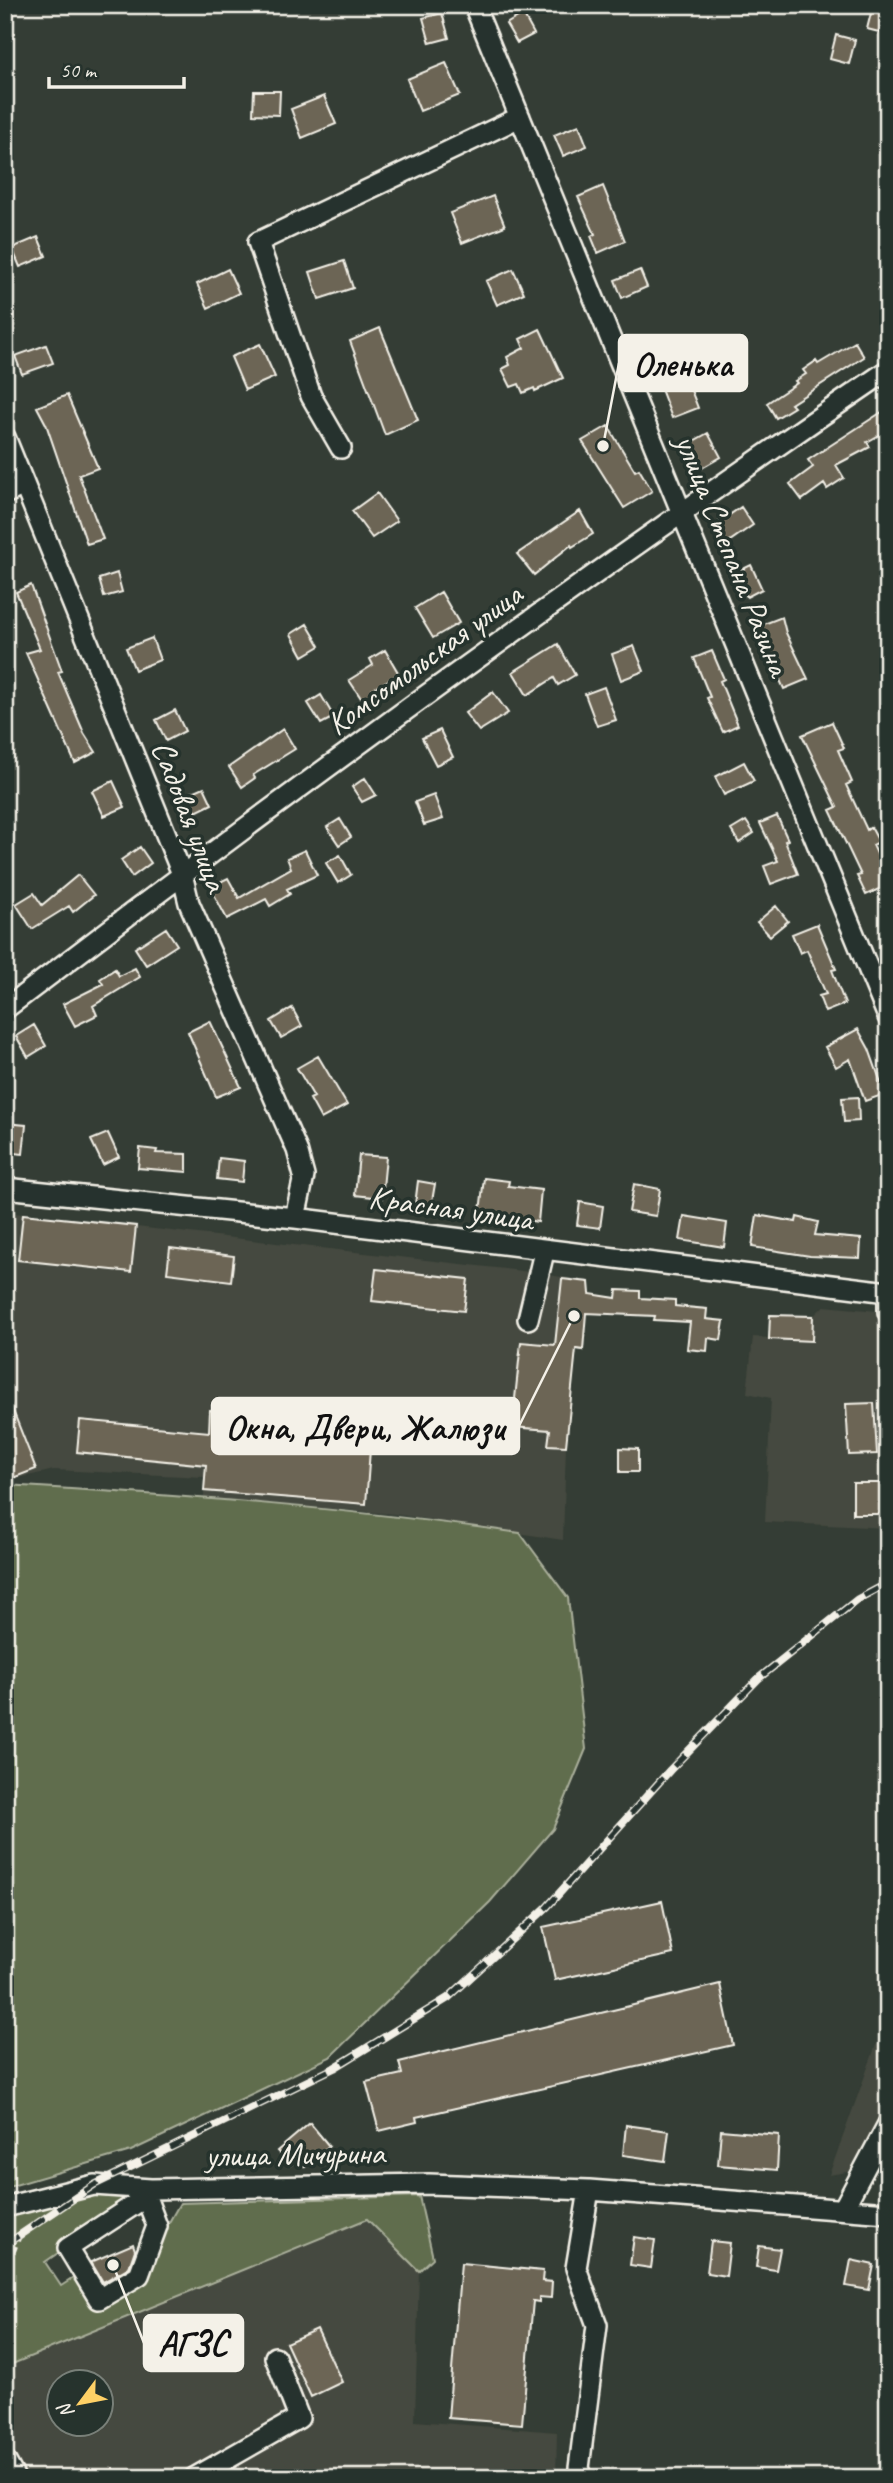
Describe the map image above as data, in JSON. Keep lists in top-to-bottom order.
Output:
{
  "streets": {
    "street": [
      "улица Степана Разина",
      "Комсомольская улица",
      "Садовая улица",
      "Красная улица",
      "улица Мичурина"
    ]
  },
  "crossings": [
    ["улица Степана Разина", "Комсомольская улица"],
    ["Комсомольская улица", "Садовая улица"],
    ["Садовая улица", "Красная улица"]
  ],
  "places": ["Оленька", "Окна, Двери, Жалюзи", "АГЗС"],
  "scale_bar": "50 m",
  "north": "bottom left"
}
